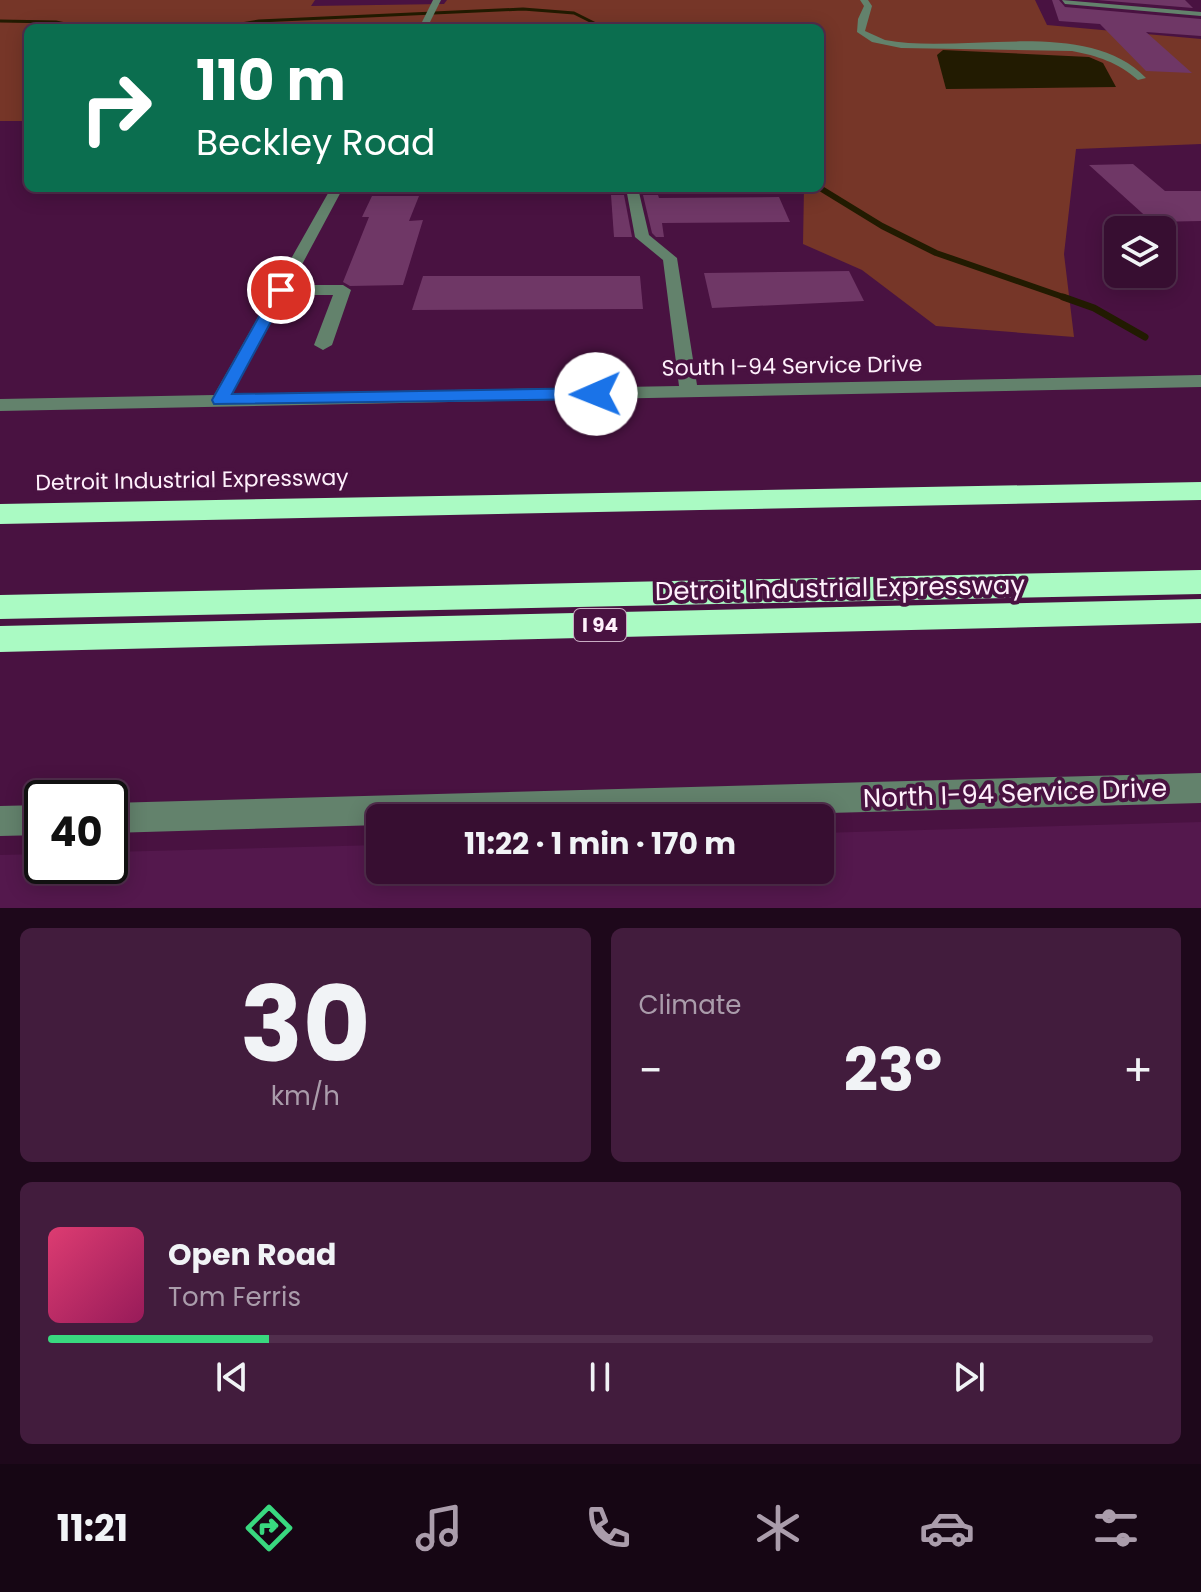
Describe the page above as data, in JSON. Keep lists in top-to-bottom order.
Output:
{
  "streets": {
    "highway": ["Detroit Industrial Expressway", "I 94"],
    "street": ["South I-94 Service Drive", "North I-94 Service Drive"]
  },
  "page": {
    "turn": ["110 m", "Beckley Road"],
    "limit": "40",
    "trip": "11:22 · 1 min · 170 m",
    "tile": [
      ["30", "km/h"],
      "Climate"
    ],
    "heat": ["−", "23°", "+"],
    "song": ["Open Road", "Tom Ferris"],
    "tabs": "11:21"
  }
}
